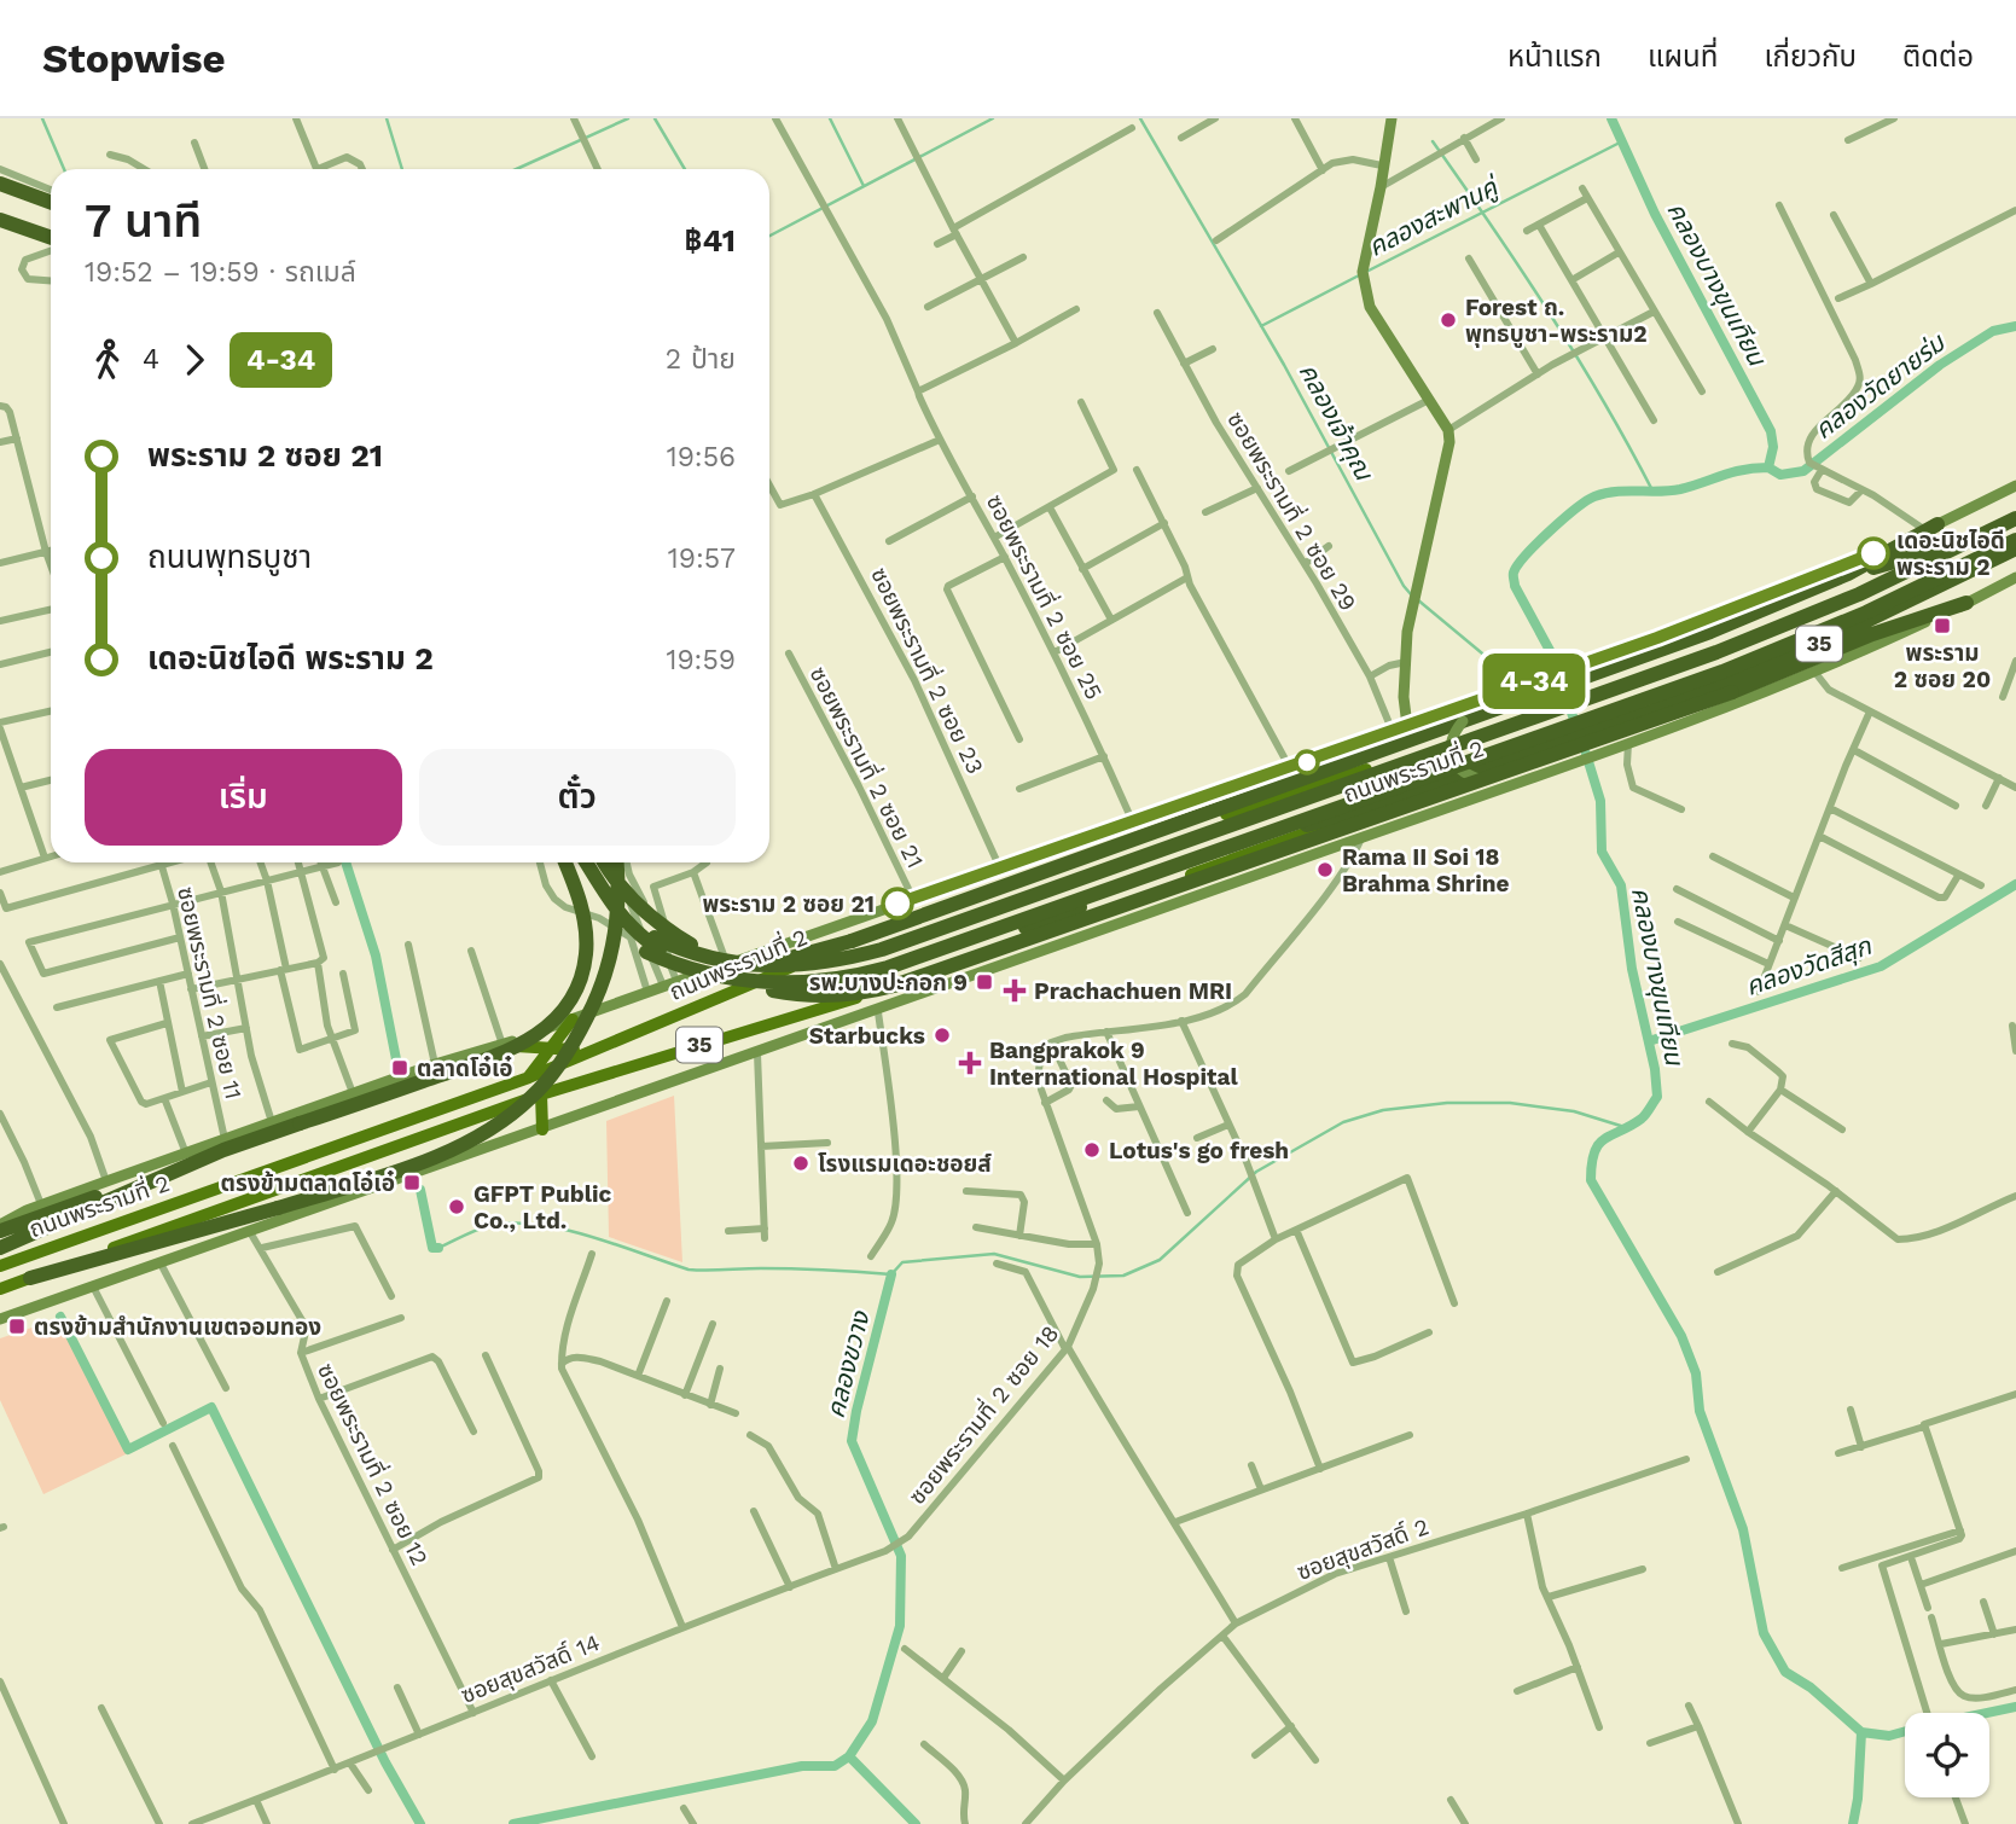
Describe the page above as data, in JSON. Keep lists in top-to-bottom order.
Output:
{
  "streets": {
    "highway": ["35", "ถนนพระรามที่ 2"],
    "street": [
      "ซอยพระรามที่ 2 ซอย 29",
      "ซอยพระรามที่ 2 ซอย 25",
      "ซอยพระรามที่ 2 ซอย 23",
      "ซอยพระรามที่ 2 ซอย 21",
      "ซอยพระรามที่ 2 ซอย 11",
      "ซอยพระรามที่ 2 ซอย 18",
      "ซอยพระรามที่ 2 ซอย 12",
      "ซอยสุขสวัสดิ์ 2",
      "ซอยสุขสวัสดิ์ 14"
    ]
  },
  "crossings": [
    ["ซอยพระรามที่ 2 ซอย 29", "ถนนพระรามที่ 2"],
    ["ซอยพระรามที่ 2 ซอย 25", "ถนนพระรามที่ 2"],
    ["ซอยพระรามที่ 2 ซอย 23", "ถนนพระรามที่ 2"],
    ["ซอยพระรามที่ 2 ซอย 21", "ถนนพระรามที่ 2"],
    ["ถนนพระรามที่ 2", "ซอยพระรามที่ 2 ซอย 11"],
    ["ถนนพระรามที่ 2", "ซอยพระรามที่ 2 ซอย 18"],
    ["ถนนพระรามที่ 2", "ซอยพระรามที่ 2 ซอย 12"],
    ["ซอยพระรามที่ 2 ซอย 18", "ซอยสุขสวัสดิ์ 14"],
    ["ซอยพระรามที่ 2 ซอย 12", "ซอยสุขสวัสดิ์ 14"]
  ],
  "water": [
    "คลองสะพานคู่",
    "คลองบางขุนเทียน",
    "คลองวัดยายร่ม",
    "คลองเจ้าคุณ",
    "คลองวัดสีสุก",
    "คลองขวาง"
  ],
  "places": {
    "other": [
      "Forest ถ. พุทธบูชา-พระราม2",
      "เดอะนิชไอดี พระราม 2",
      "Rama II Soi 18 Brahma Shrine",
      "พระราม 2 ซอย 21",
      "Starbucks",
      "Lotus's go fresh",
      "โรงแรมเดอะชอยส์",
      "GFPT Public Co., Ltd."
    ],
    "transit": [
      "พระราม 2 ซอย 20",
      "รพ.บางปะกอก 9",
      "ตลาดโอ๋เอ๋",
      "ตรงข้ามตลาดโอ๋เอ๋",
      "ตรงข้ามสำนักงานเขตจอมทอง"
    ],
    "health": ["Prachachuen MRI", "Bangprakok 9 International Hospital"]
  },
  "lines": ["bus line 4-34"],
  "page": {
    "header": "Stopwise",
    "nav": [
      "หน้าแรก",
      "แผนที่",
      "เกี่ยวกับ",
      "ติดต่อ"
    ],
    "on_map": "4-34",
    "heading": ["7 นาที", "19:52 – 19:59 · รถเมล์", "฿41"],
    "legs": ["4", "4-34", "2 ป้าย"],
    "list": [
      {
        "name": "พระราม 2 ซอย 21",
        "value": "19:56"
      },
      {
        "name": "ถนนพุทธบูชา",
        "value": "19:57"
      },
      {
        "name": "เดอะนิชไอดี พระราม 2",
        "value": "19:59"
      }
    ],
    "buttons": ["เริ่ม", "ตั๋ว"]
  }
}
